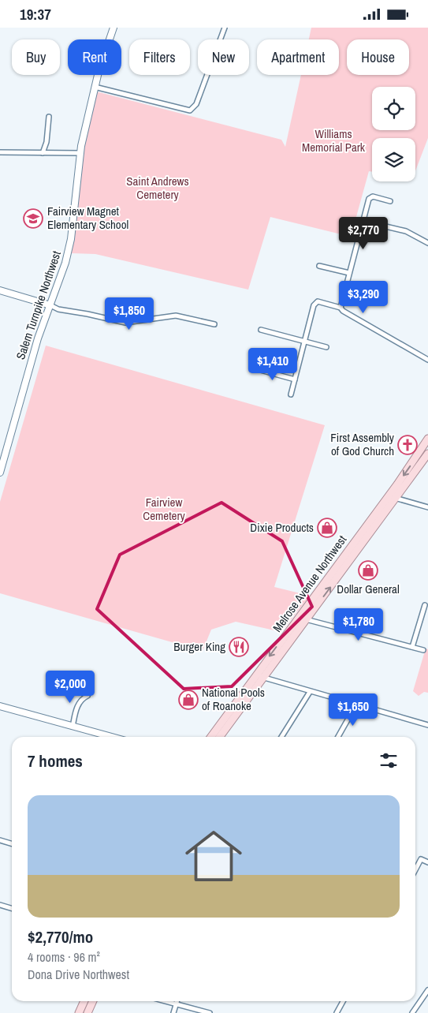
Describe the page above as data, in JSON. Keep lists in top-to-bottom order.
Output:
{
  "streets": {
    "main road": ["Melrose Avenue Northwest"],
    "street": ["Salem Turnpike Northwest"]
  },
  "parks": ["Williams Memorial Park", "Saint Andrews Cemetery", "Fairview Cemetery"],
  "places": {
    "school or university": ["Fairview Magnet Elementary School"],
    "church": ["First Assembly of God Church"],
    "shop": ["Dixie Products", "Dollar General", "National Pools of Roanoke"],
    "restaurant": ["Burger King"]
  },
  "page": {
    "status": "19:37",
    "chip": [
      "Buy",
      "Rent",
      "Filters",
      "New",
      "Apartment",
      "House"
    ],
    "price": [
      "$2,770",
      "$3,290",
      "$1,850",
      "$1,410",
      "$1,780",
      "$2,000",
      "$1,650"
    ],
    "heading": "7 homes",
    "list": [
      {
        "name": "$2,770/mo",
        "note": "4 rooms · 96 m² · Dona Drive Northwest"
      }
    ]
  }
}
